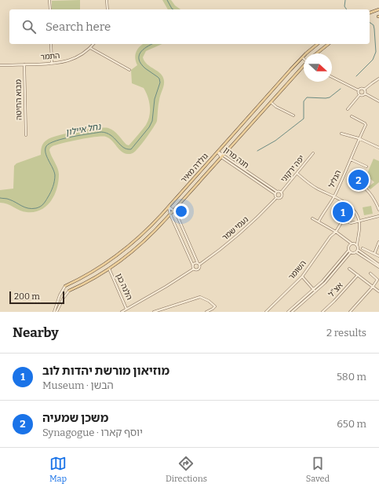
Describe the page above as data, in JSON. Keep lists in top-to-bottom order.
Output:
{
  "streets": {
    "main road": ["גולדה מאיר"],
    "street": [
      "התמר",
      "מבוא החיטה",
      "חנה מרון",
      "יפה ירקוני",
      "הגליל",
      "נעמי שמר",
      "השומר",
      "הלנה כגן",
      "אצ\"ל"
    ]
  },
  "crossings": [
    ["התמר", "מבוא החיטה"],
    ["חנה מרון", "גולדה מאיר"],
    ["חנה מרון", "יפה ירקוני"],
    ["חנה מרון", "נעמי שמר"],
    ["גולדה מאיר", "הלנה כגן"],
    ["יפה ירקוני", "נעמי שמר"]
  ],
  "water": ["נחל איילון"],
  "scale_bar": "200 m",
  "north": "right",
  "page": {
    "search": "Search here",
    "pins": ["2", "1"],
    "scale": "200 m",
    "heading": ["Nearby", "2 results"],
    "list": [
      {
        "mark": "1",
        "name": "מוזיאון מורשת יהדות לוב",
        "note": "Museum · הבשן",
        "value": "580 m"
      },
      {
        "mark": "2",
        "name": "משכן שמעיה",
        "note": "Synagogue · יוסף קארו",
        "value": "650 m"
      }
    ],
    "nav": ["Map", "Directions", "Saved"]
  }
}
